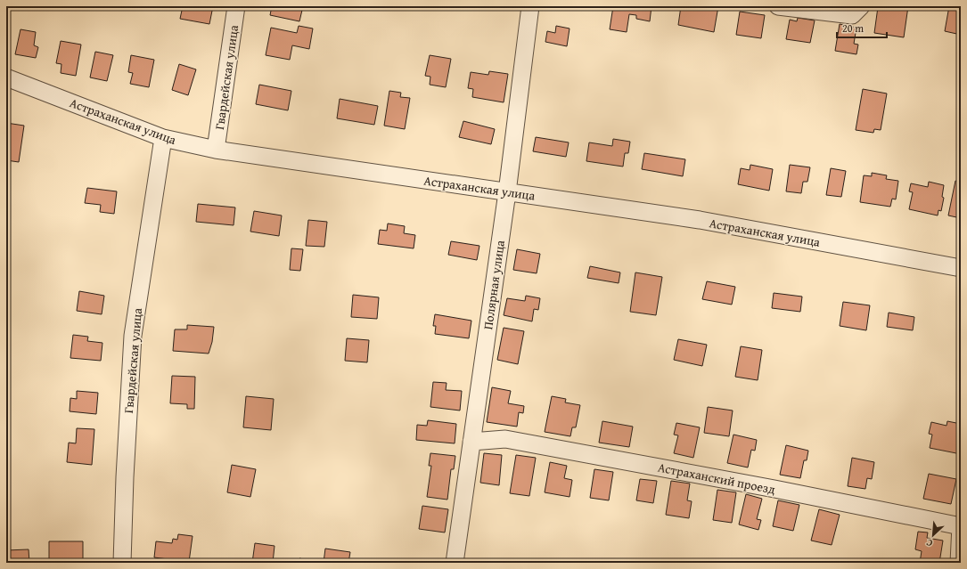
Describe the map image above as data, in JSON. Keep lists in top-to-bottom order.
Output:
{
  "streets": {
    "street": [
      "Гвардейская улица",
      "Астраханская улица",
      "Полярная улица",
      "Астраханский проезд"
    ]
  },
  "crossings": [
    ["Гвардейская улица", "Астраханская улица"],
    ["Астраханская улица", "Полярная улица"],
    ["Полярная улица", "Астраханский проезд"]
  ],
  "scale_bar": "20 m",
  "north": "bottom left"
}
